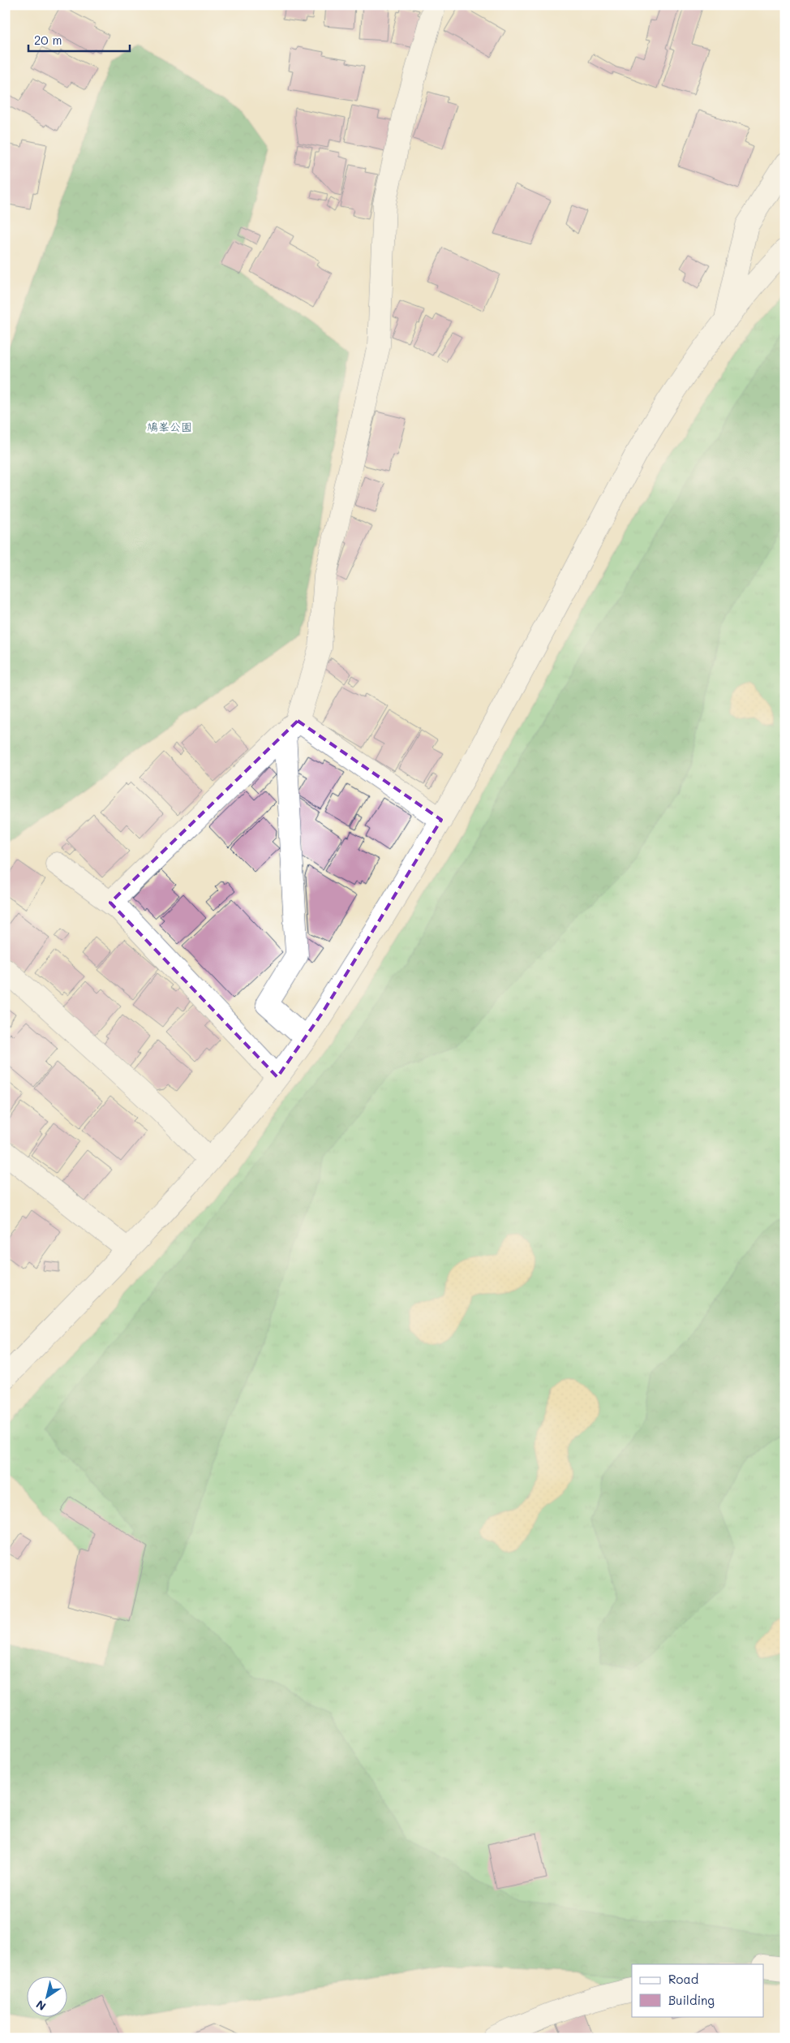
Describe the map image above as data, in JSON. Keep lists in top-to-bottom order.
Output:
{
  "parks": ["鳩峯公園"],
  "legend": ["Road", "Building"],
  "scale_bar": "20 m",
  "north": "bottom left"
}
